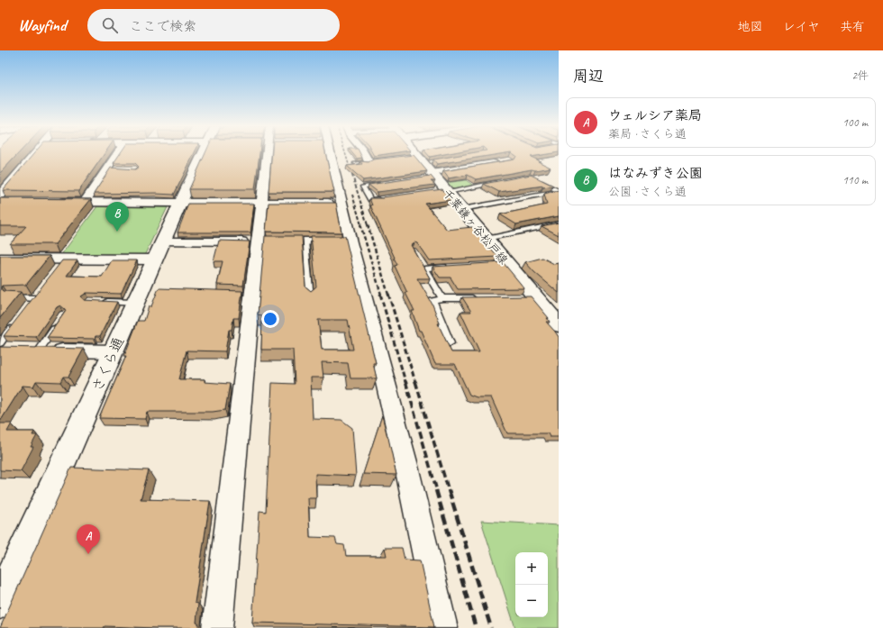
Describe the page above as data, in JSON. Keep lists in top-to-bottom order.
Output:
{
  "streets": {
    "street": ["千葉鎌ヶ谷松戸線", "さくら通"]
  },
  "page": {
    "header": "Wayfind",
    "search": "ここで検索",
    "nav": ["地図", "レイヤ", "共有"],
    "heading": ["周辺", "2件"],
    "list": [
      {
        "mark": "A",
        "name": "ウェルシア薬局",
        "note": "薬局 · さくら通",
        "value": "100 m"
      },
      {
        "mark": "B",
        "name": "はなみずき公園",
        "note": "公園 · さくら通",
        "value": "110 m"
      }
    ],
    "pins": ["B", "A"],
    "map_buttons": ["+", "−"]
  }
}
